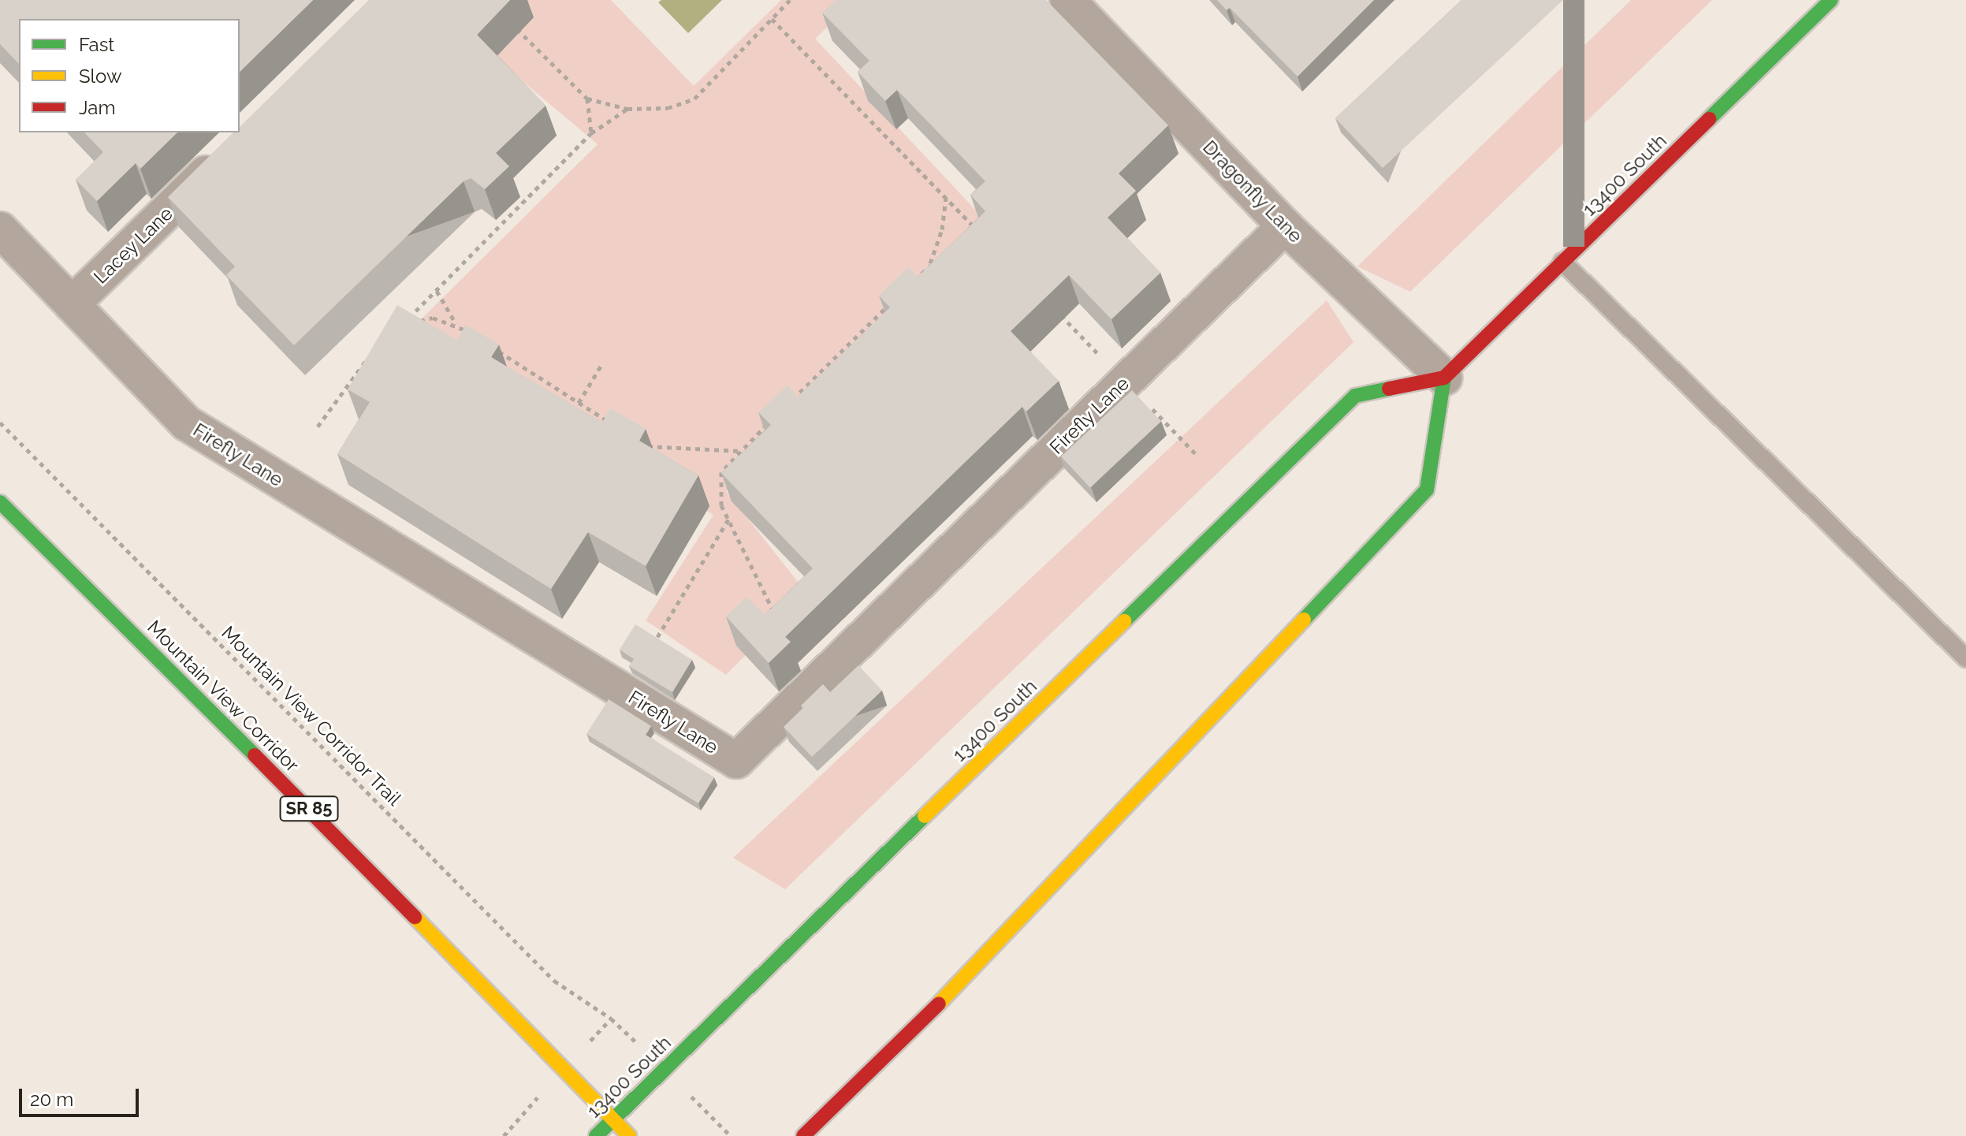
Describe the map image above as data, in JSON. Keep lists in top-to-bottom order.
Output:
{
  "streets": {
    "main road": ["13400 South", "Mountain View Corridor", "SR 85"],
    "street": ["Dragonfly Lane", "Lacey Lane", "Firefly Lane"],
    "path": ["Mountain View Corridor Trail"]
  },
  "crossings": [
    ["13400 South", "Dragonfly Lane"],
    ["13400 South", "Mountain View Corridor"],
    ["Dragonfly Lane", "Firefly Lane"],
    ["Lacey Lane", "Firefly Lane"]
  ],
  "legend": ["Fast", "Slow", "Jam"],
  "scale_bar": "20 m"
}
